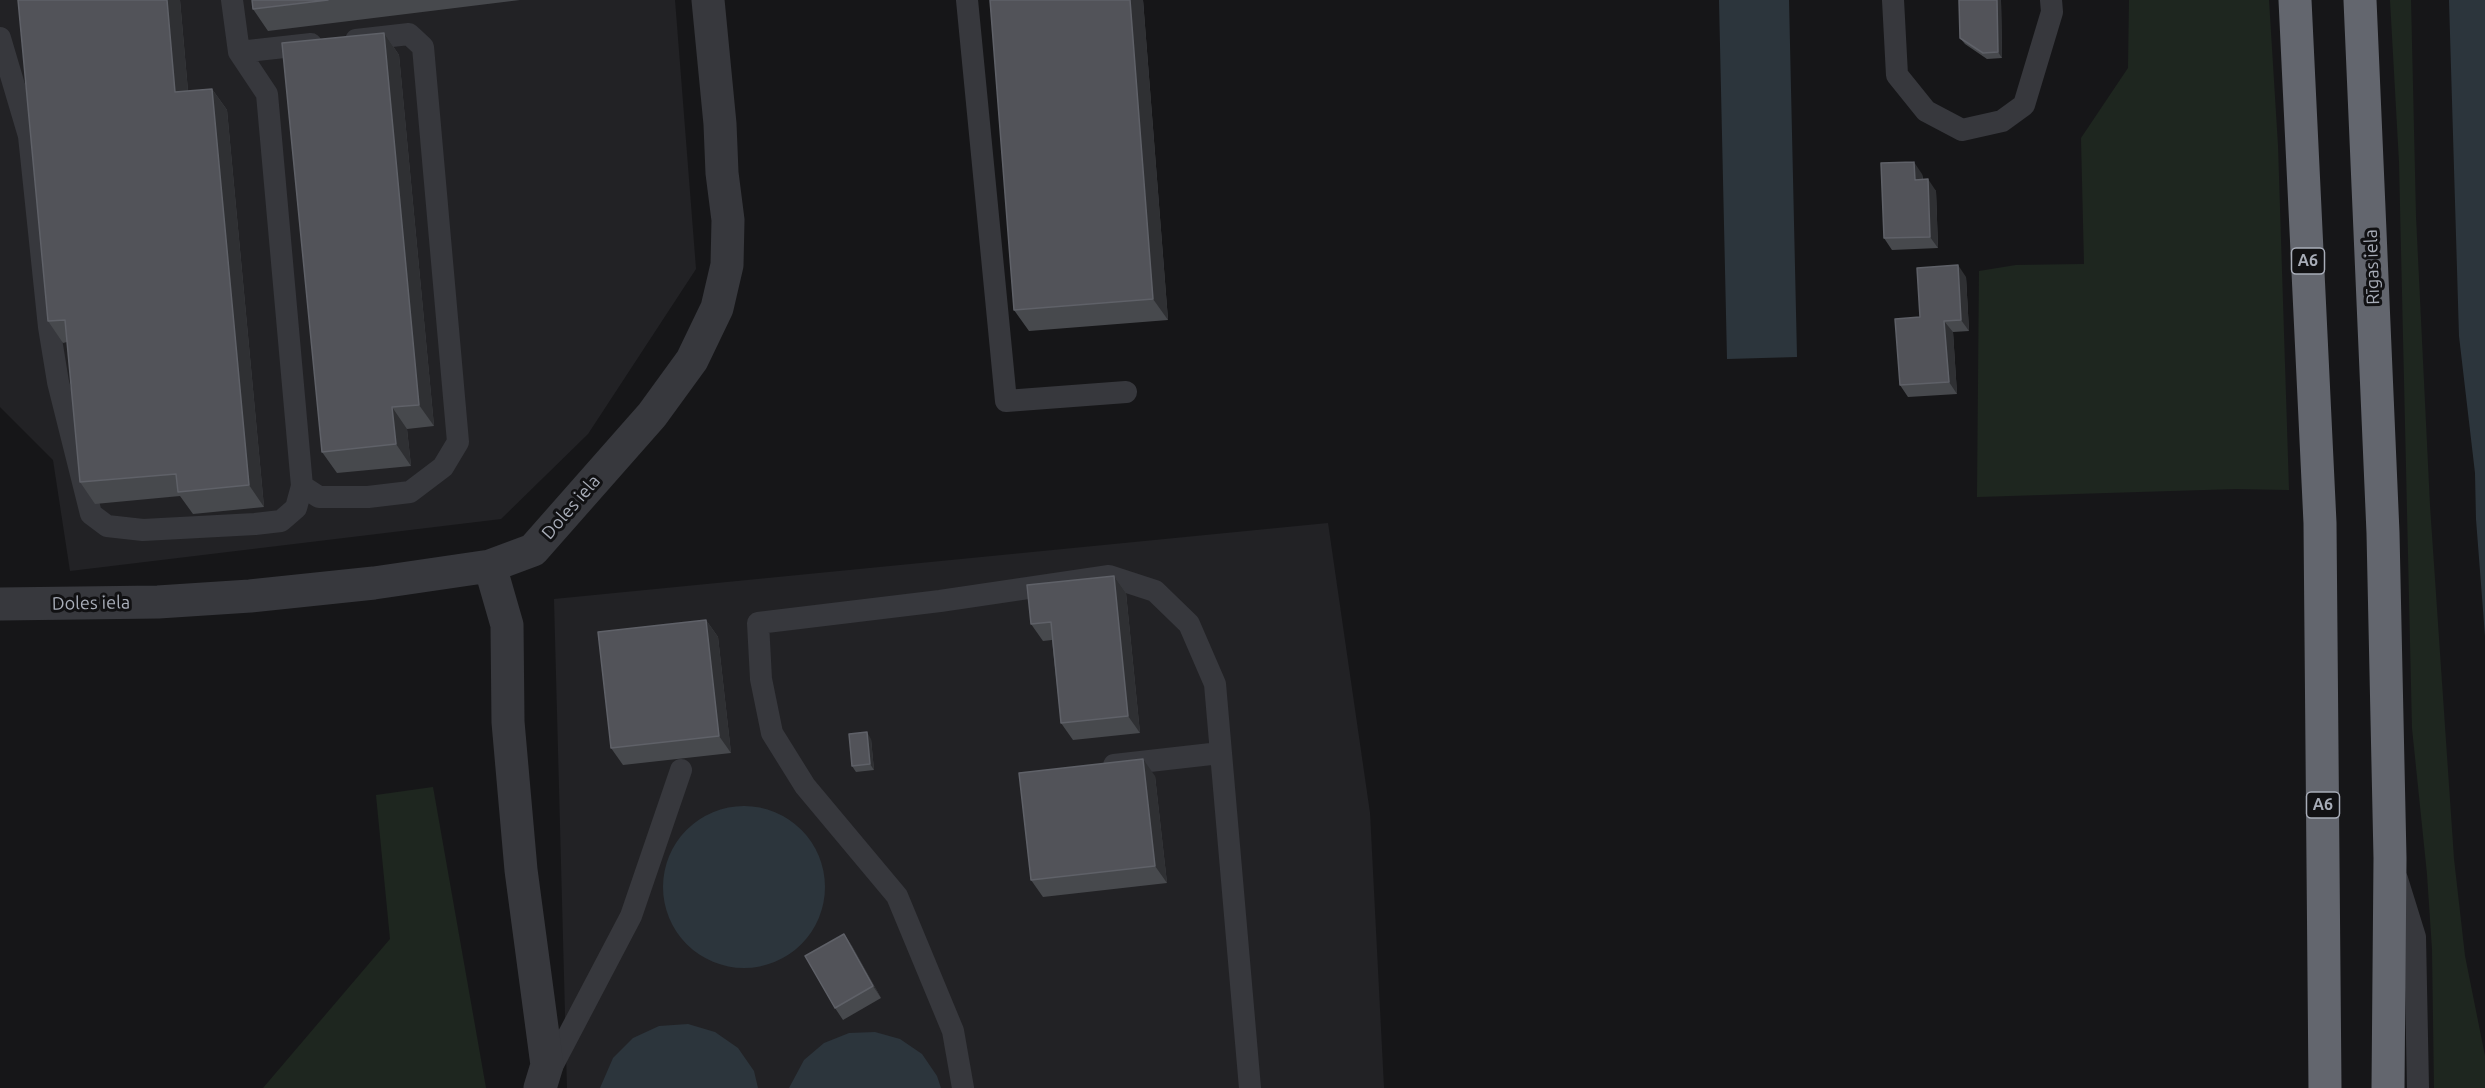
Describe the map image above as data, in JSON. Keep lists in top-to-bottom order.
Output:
{
  "streets": {
    "highway": ["A6", "Rīgas iela"],
    "street": ["Doles iela"]
  }
}
